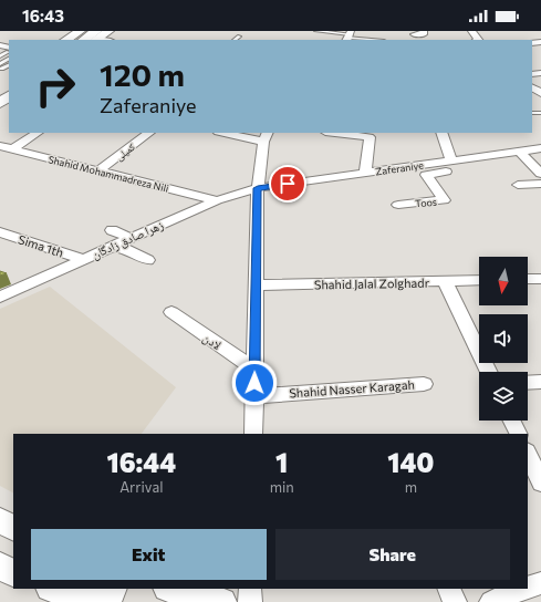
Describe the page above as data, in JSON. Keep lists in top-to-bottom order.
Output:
{
  "streets": {
    "street": [
      "کمیلی",
      "Zaferaniye",
      "Shahid Mohammadreza Nili",
      "Toos",
      "زهرا صادق زادگان",
      "Sima 1th",
      "Shahid Jalal Zolghadr",
      "لادن",
      "Shahid Nasser Karagah"
    ]
  },
  "crossings": [
    ["کمیلی", "Shahid Mohammadreza Nili"],
    ["Zaferaniye", "Toos"],
    ["Zaferaniye", "زهرا صادق زادگان"],
    ["Shahid Mohammadreza Nili", "زهرا صادق زادگان"],
    ["زهرا صادق زادگان", "Sima 1th"]
  ],
  "north": "bottom",
  "page": {
    "status": "16:43",
    "turn": ["120 m", "Zaferaniye"],
    "eta": [
      "16:44",
      "Arrival",
      "1",
      "min",
      "140",
      "m"
    ],
    "buttons": ["Exit", "Share"]
  }
}
